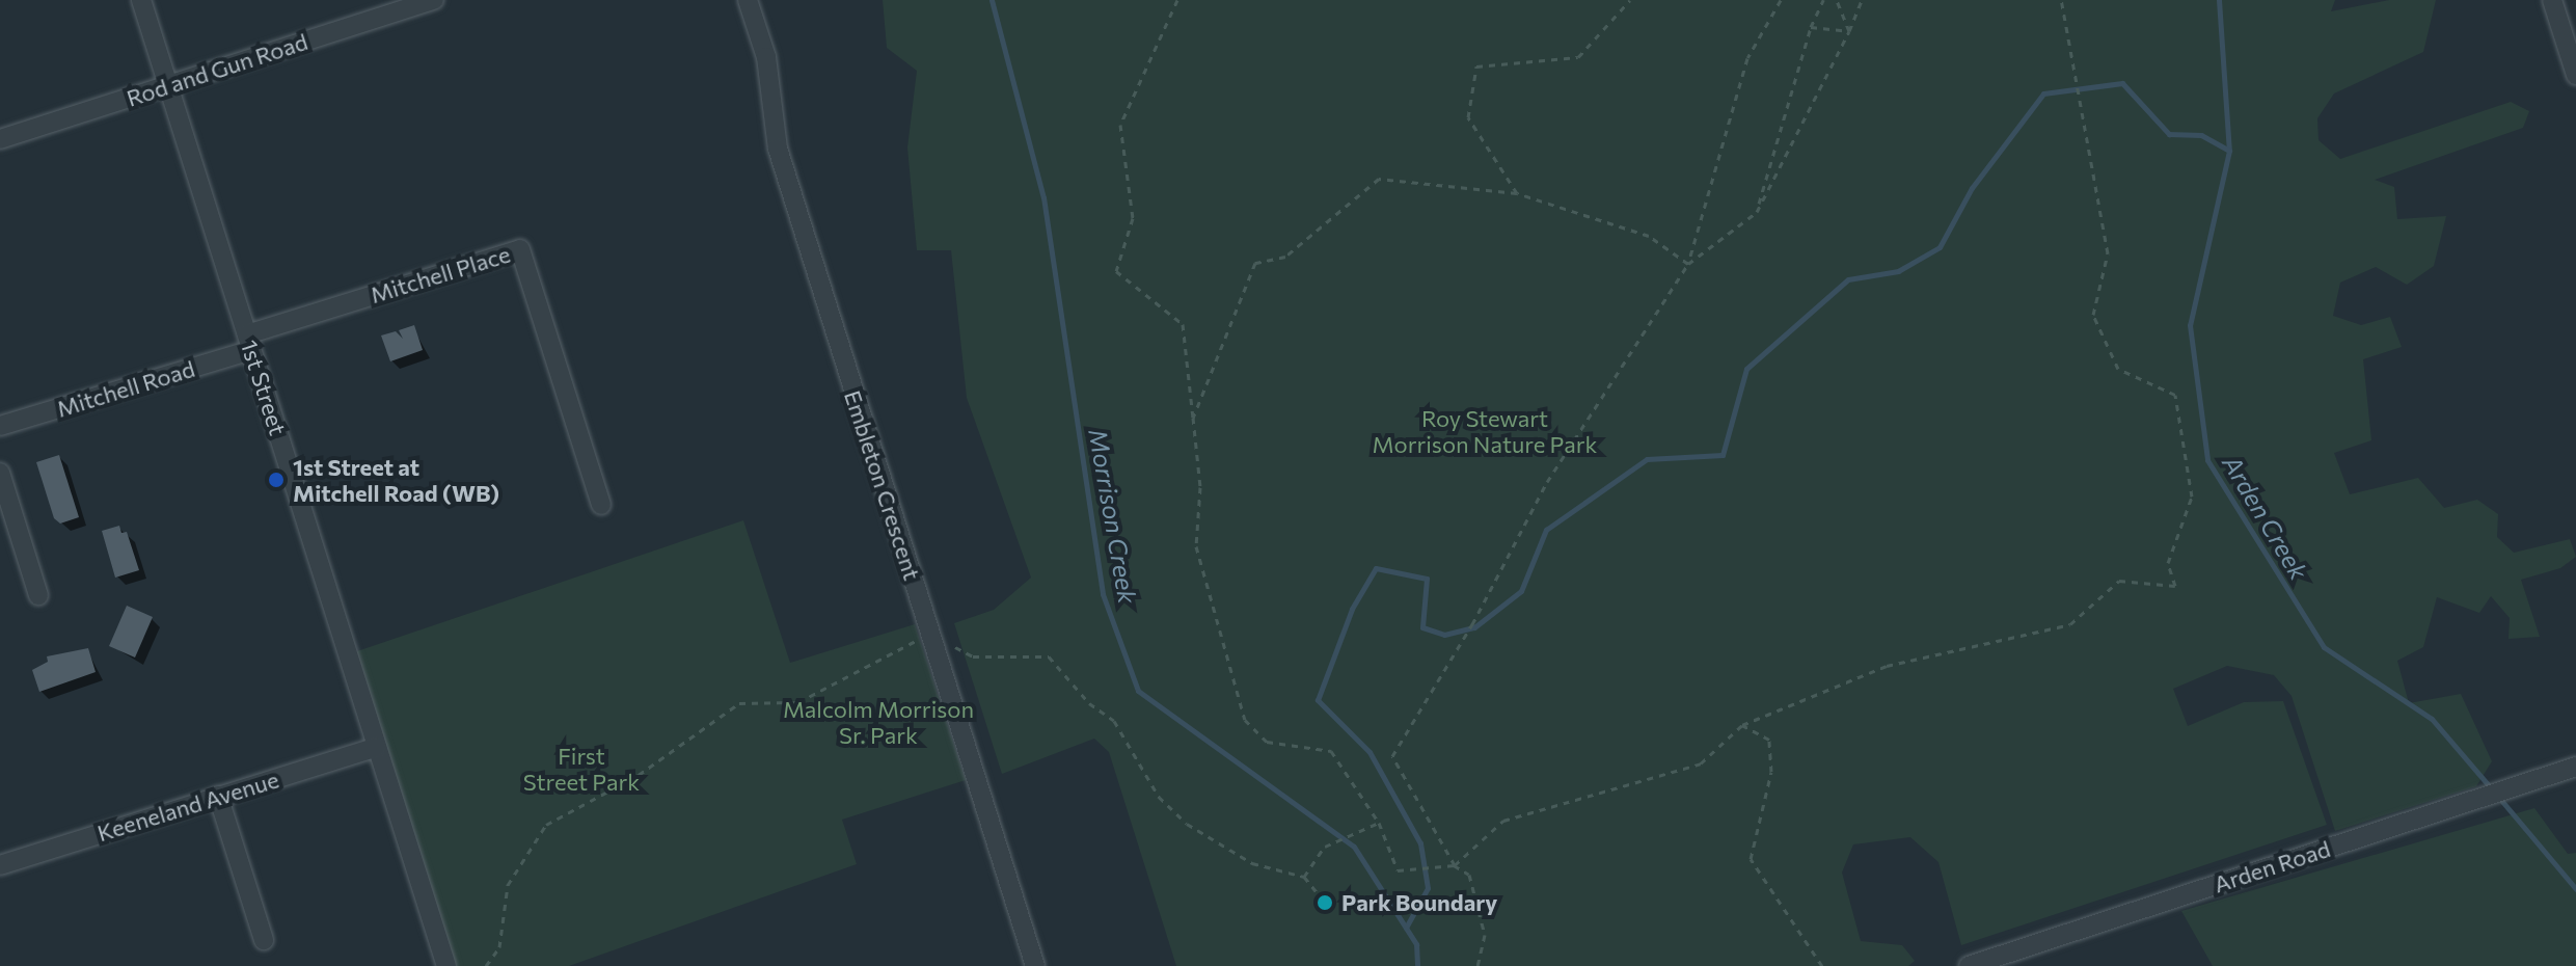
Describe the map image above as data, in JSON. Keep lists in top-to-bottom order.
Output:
{
  "streets": {
    "street": [
      "Rod and Gun Road",
      "Mitchell Place",
      "1st Street",
      "Mitchell Road",
      "Embleton Crescent",
      "Keeneland Avenue",
      "Arden Road"
    ]
  },
  "crossings": [
    ["Rod and Gun Road", "1st Street"],
    ["Mitchell Place", "1st Street"],
    ["Mitchell Place", "Mitchell Road"],
    ["1st Street", "Mitchell Road"],
    ["1st Street", "Keeneland Avenue"]
  ],
  "water": ["Morrison Creek", "Arden Creek"],
  "parks": ["Roy Stewart Morrison Nature Park", "Malcolm Morrison Sr. Park", "First Street Park"],
  "places": ["1st Street at Mitchell Road (WB)", "Park Boundary"]
}
